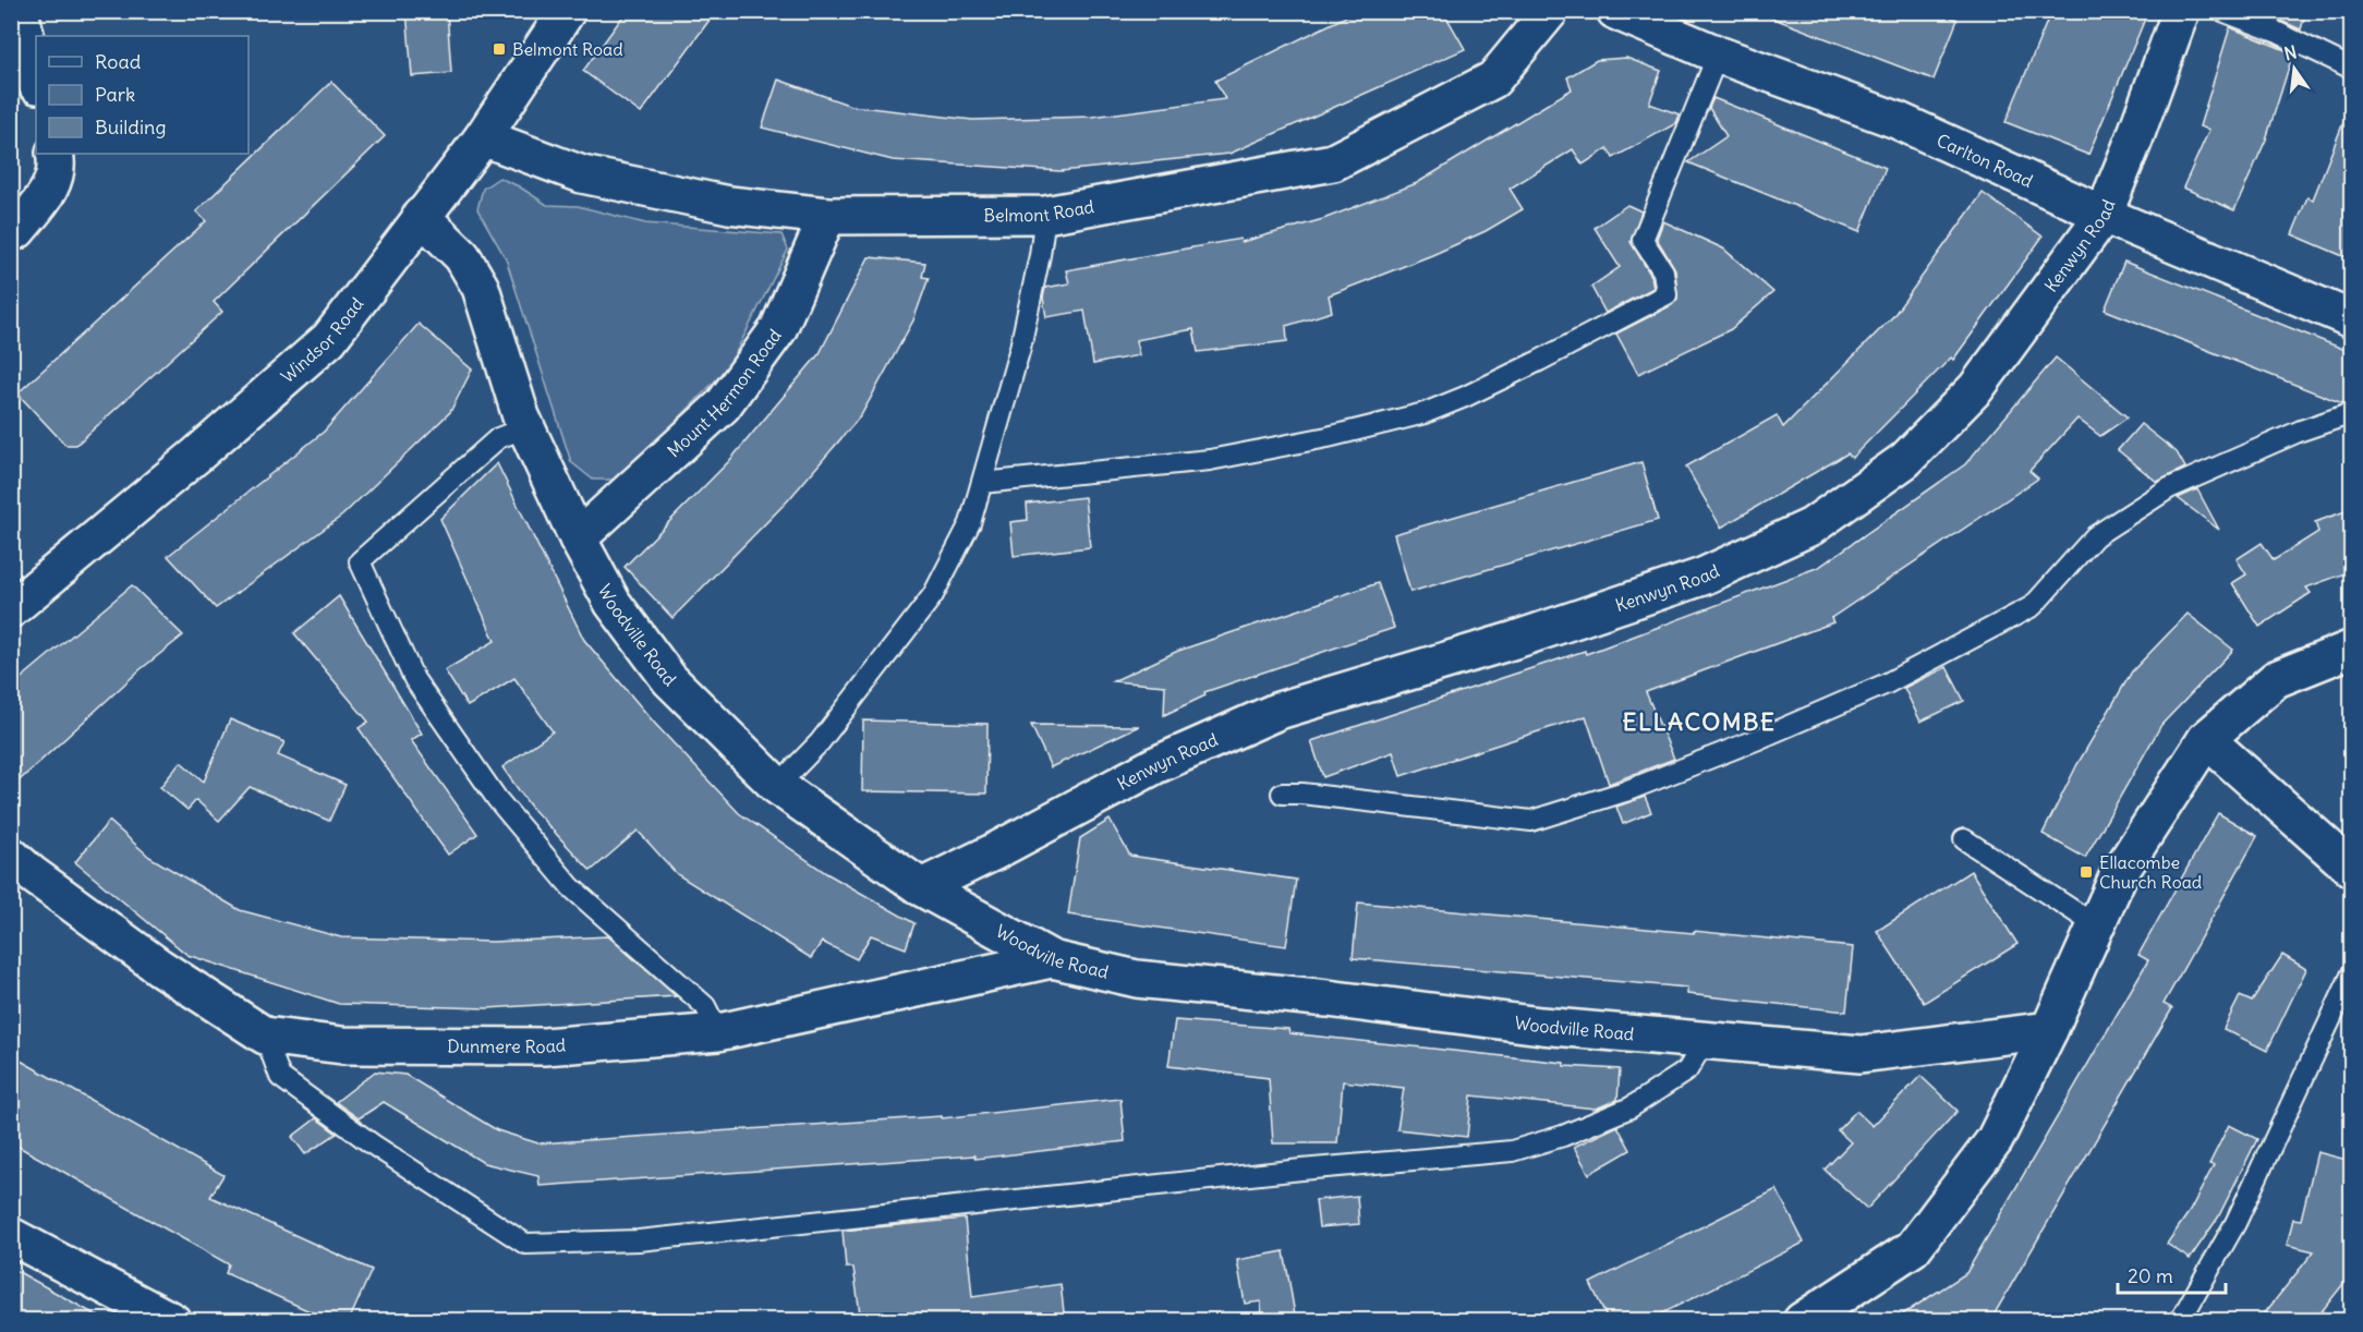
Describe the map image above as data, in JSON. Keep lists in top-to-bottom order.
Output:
{
  "streets": {
    "street": [
      "Carlton Road",
      "Belmont Road",
      "Kenwyn Road",
      "Windsor Road",
      "Mount Hermon Road",
      "Woodville Road",
      "Dunmere Road"
    ]
  },
  "crossings": [
    ["Carlton Road", "Kenwyn Road"],
    ["Belmont Road", "Windsor Road"],
    ["Belmont Road", "Mount Hermon Road"],
    ["Kenwyn Road", "Woodville Road"],
    ["Windsor Road", "Woodville Road"],
    ["Mount Hermon Road", "Woodville Road"],
    ["Woodville Road", "Dunmere Road"]
  ],
  "districts": ["ELLACOMBE"],
  "places": {
    "transit": ["Belmont Road", "Ellacombe Church Road"]
  },
  "legend": ["Road", "Park", "Building"],
  "scale_bar": "20 m",
  "north": "top"
}
